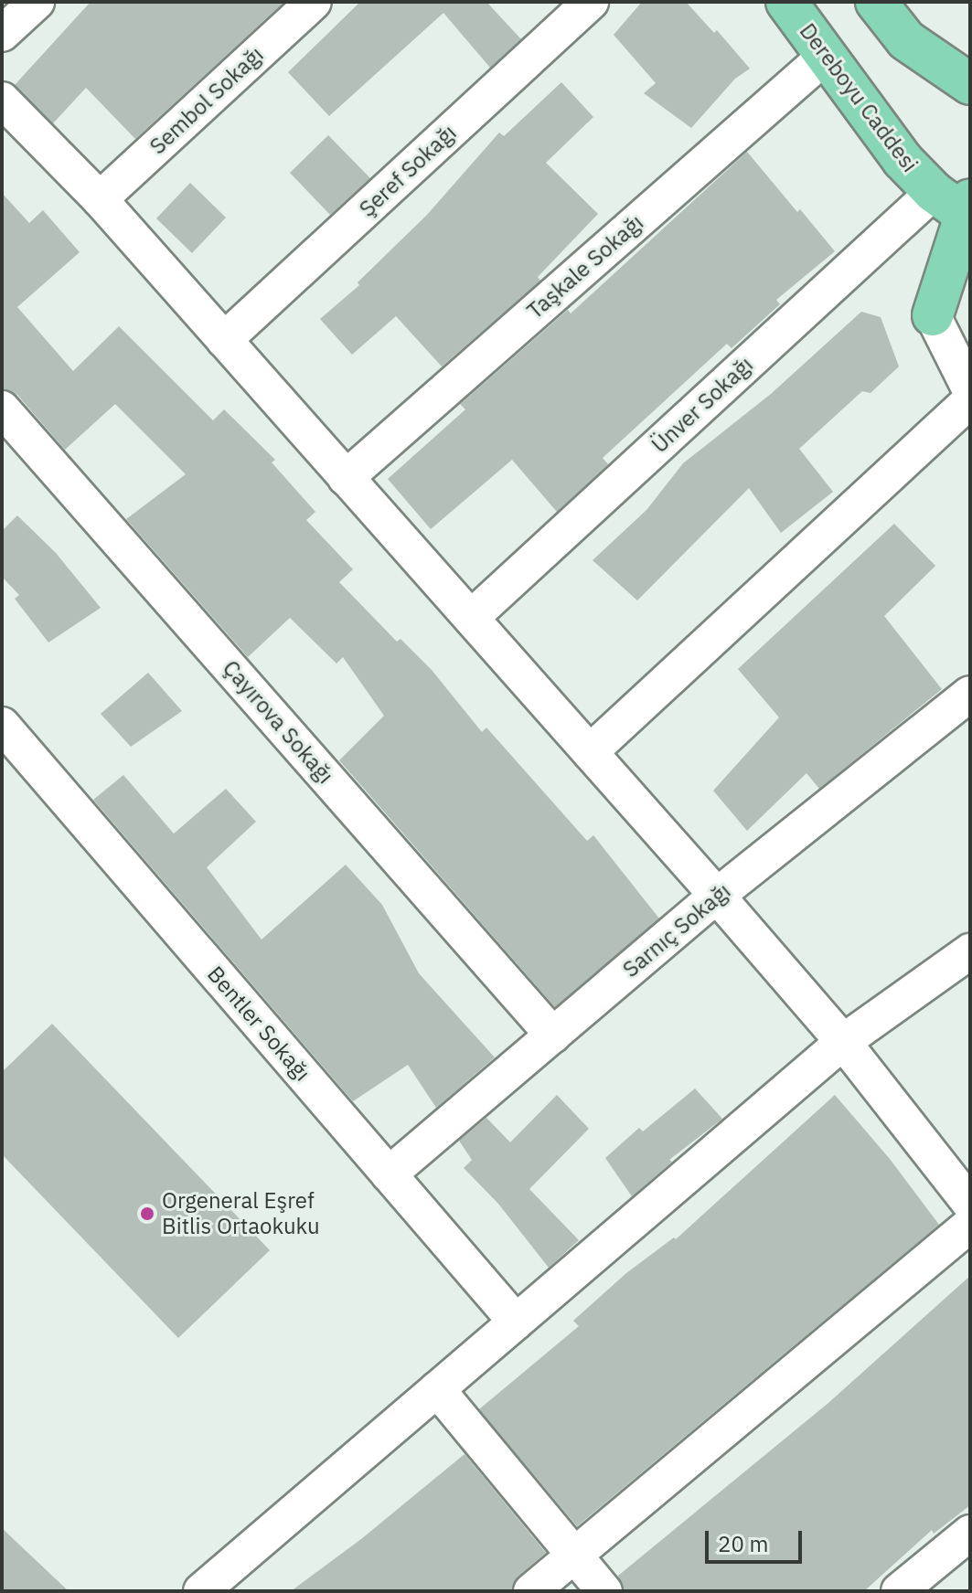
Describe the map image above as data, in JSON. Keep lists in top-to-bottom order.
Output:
{
  "streets": {
    "main road": ["Dereboyu Caddesi"],
    "street": [
      "Sembol Sokağı",
      "Şeref Sokağı",
      "Taşkale Sokağı",
      "Ünver Sokağı",
      "Çayırova Sokağı",
      "Sarnıç Sokağı",
      "Bentler Sokağı"
    ]
  },
  "crossings": [
    ["Dereboyu Caddesi", "Taşkale Sokağı"],
    ["Dereboyu Caddesi", "Ünver Sokağı"],
    ["Çayırova Sokağı", "Sarnıç Sokağı"],
    ["Sarnıç Sokağı", "Bentler Sokağı"]
  ],
  "places": ["Orgeneral Eşref Bitlis Ortaokuku"],
  "scale_bar": "20 m"
}
